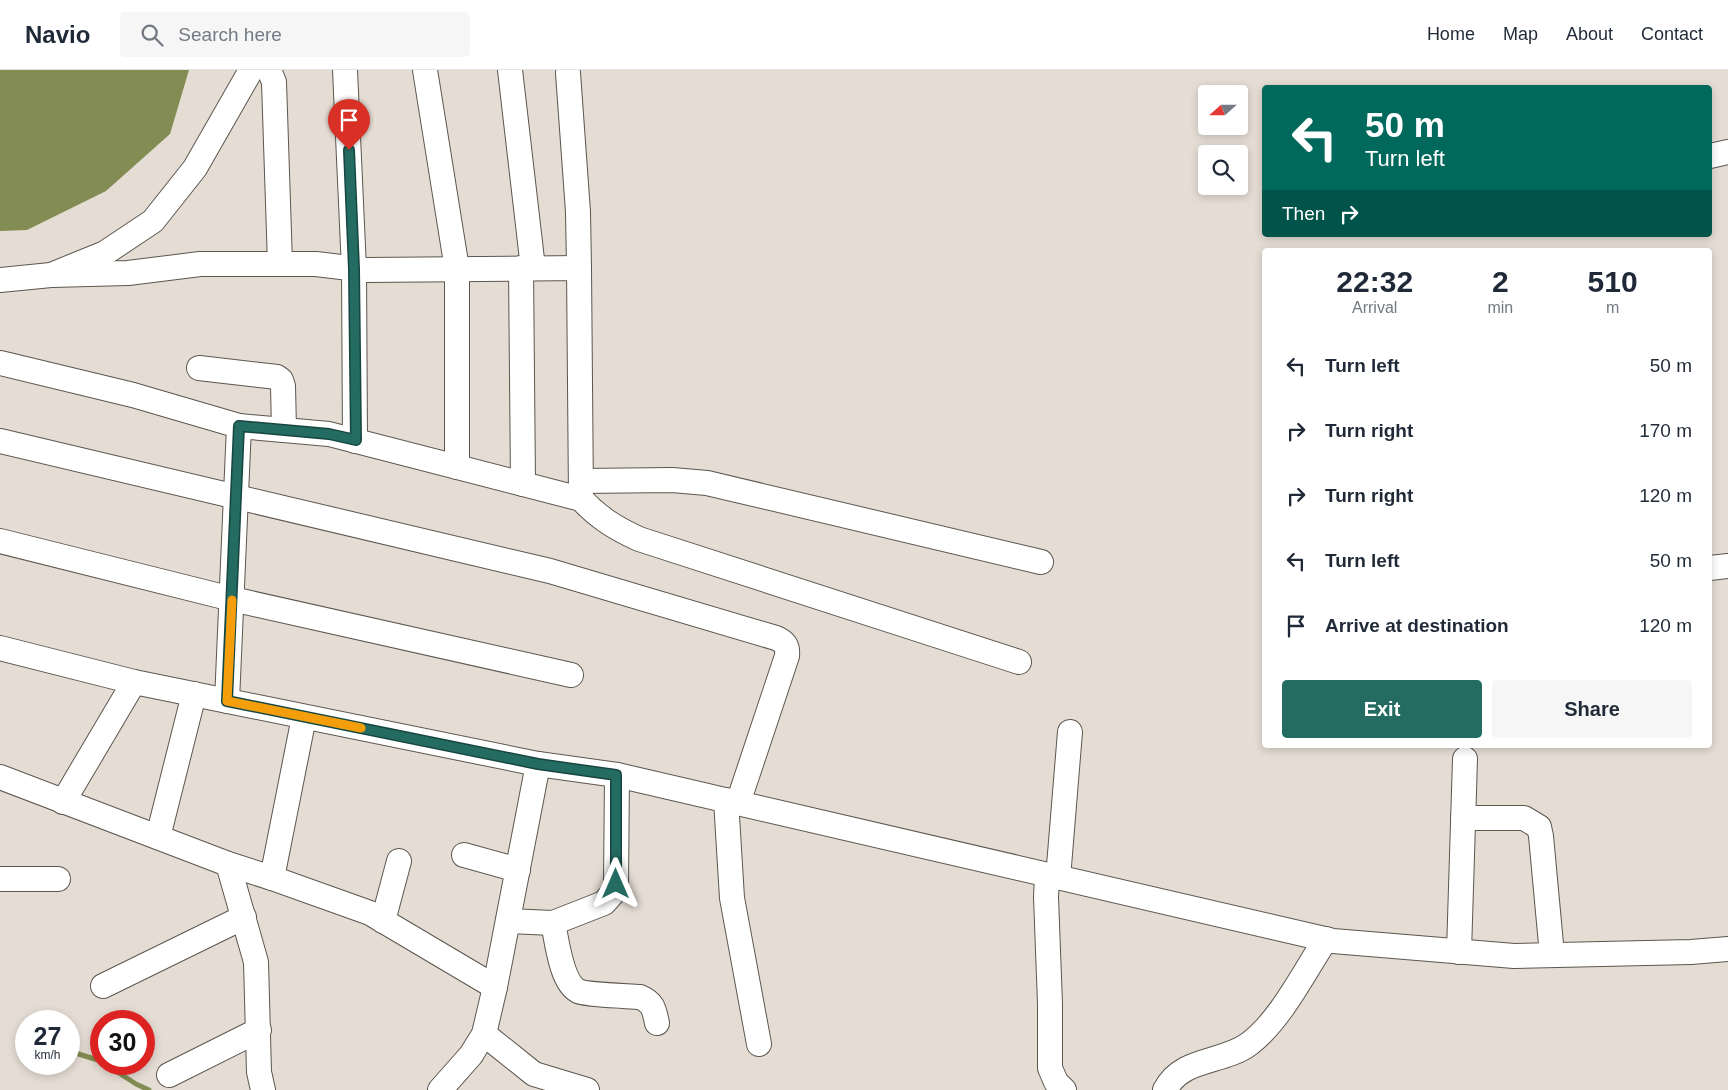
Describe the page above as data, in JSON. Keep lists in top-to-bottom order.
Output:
{
  "north": "left",
  "page": {
    "header": "Navio",
    "search": "Search here",
    "nav": [
      "Home",
      "Map",
      "About",
      "Contact"
    ],
    "turn": ["50 m", "Turn left"],
    "then": "Then",
    "eta": [
      "22:32",
      "Arrival",
      "2",
      "min",
      "510",
      "m"
    ],
    "list": [
      {
        "name": "Turn left",
        "value": "50 m"
      },
      {
        "name": "Turn right",
        "value": "170 m"
      },
      {
        "name": "Turn right",
        "value": "120 m"
      },
      {
        "name": "Turn left",
        "value": "50 m"
      },
      {
        "name": "Arrive at destination",
        "value": "120 m"
      }
    ],
    "buttons": ["Exit", "Share"],
    "speed": "27 km/h",
    "limit": "30"
  }
}
